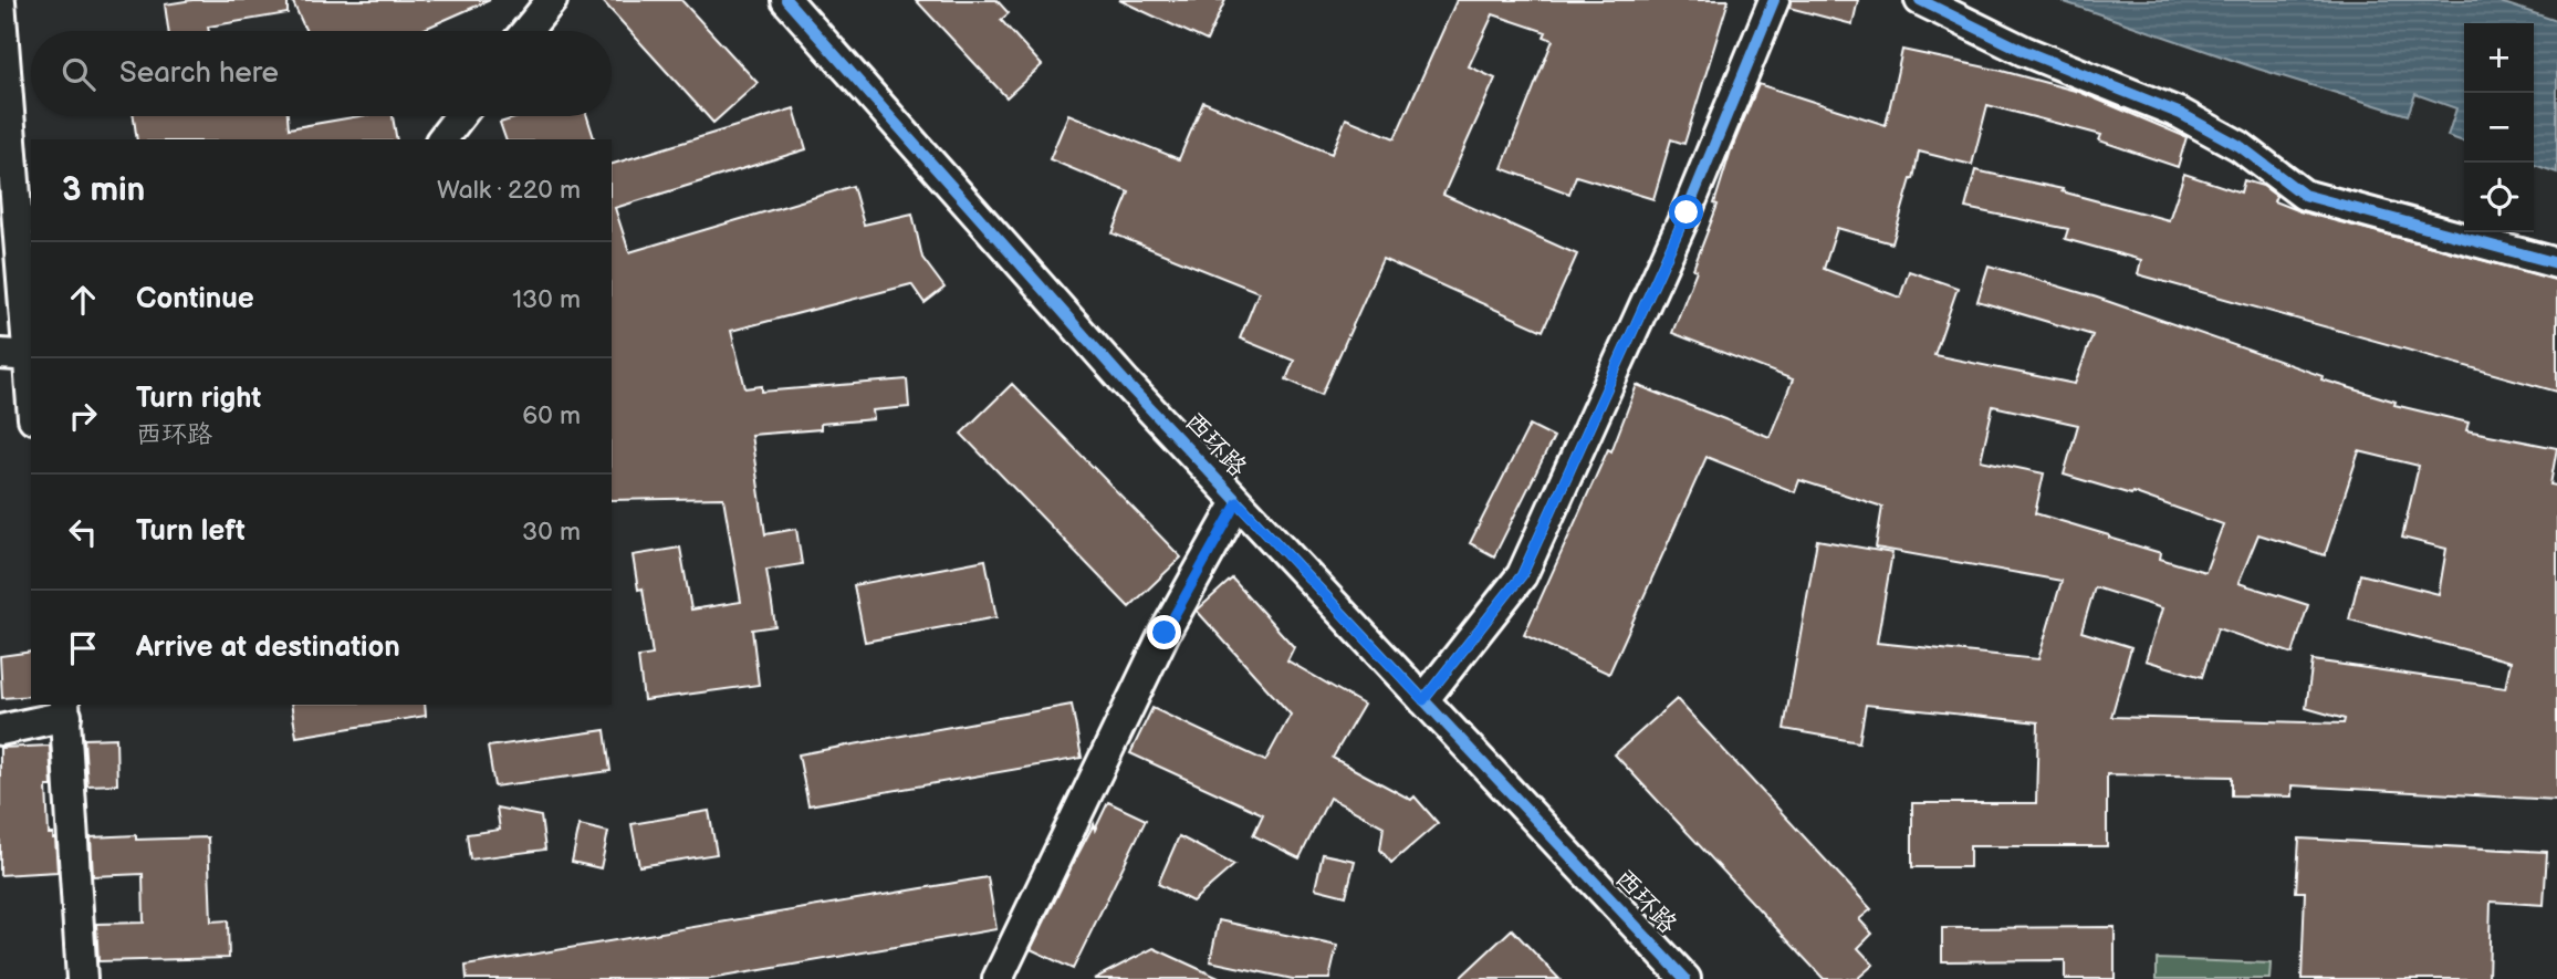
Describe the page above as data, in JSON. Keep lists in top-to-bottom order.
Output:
{
  "streets": {
    "street": ["西环路"]
  },
  "page": {
    "map_buttons": ["+", "−"],
    "search": "Search here",
    "heading": ["3 min", "Walk · 220 m"],
    "list": [
      ["Continue", "130 m"],
      ["Turn right", "西环路", "60 m"],
      ["Turn left", "30 m"],
      "Arrive at destination"
    ]
  }
}
